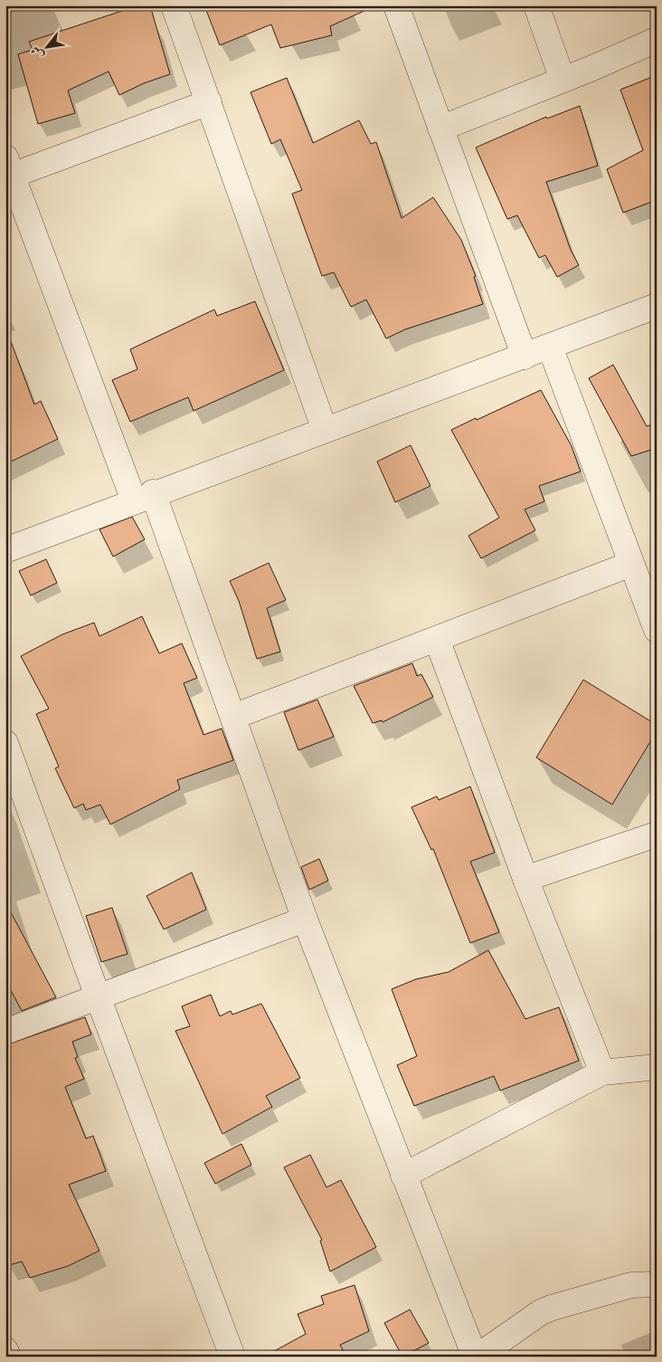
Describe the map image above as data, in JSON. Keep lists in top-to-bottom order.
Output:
{
  "north": "bottom left"
}
